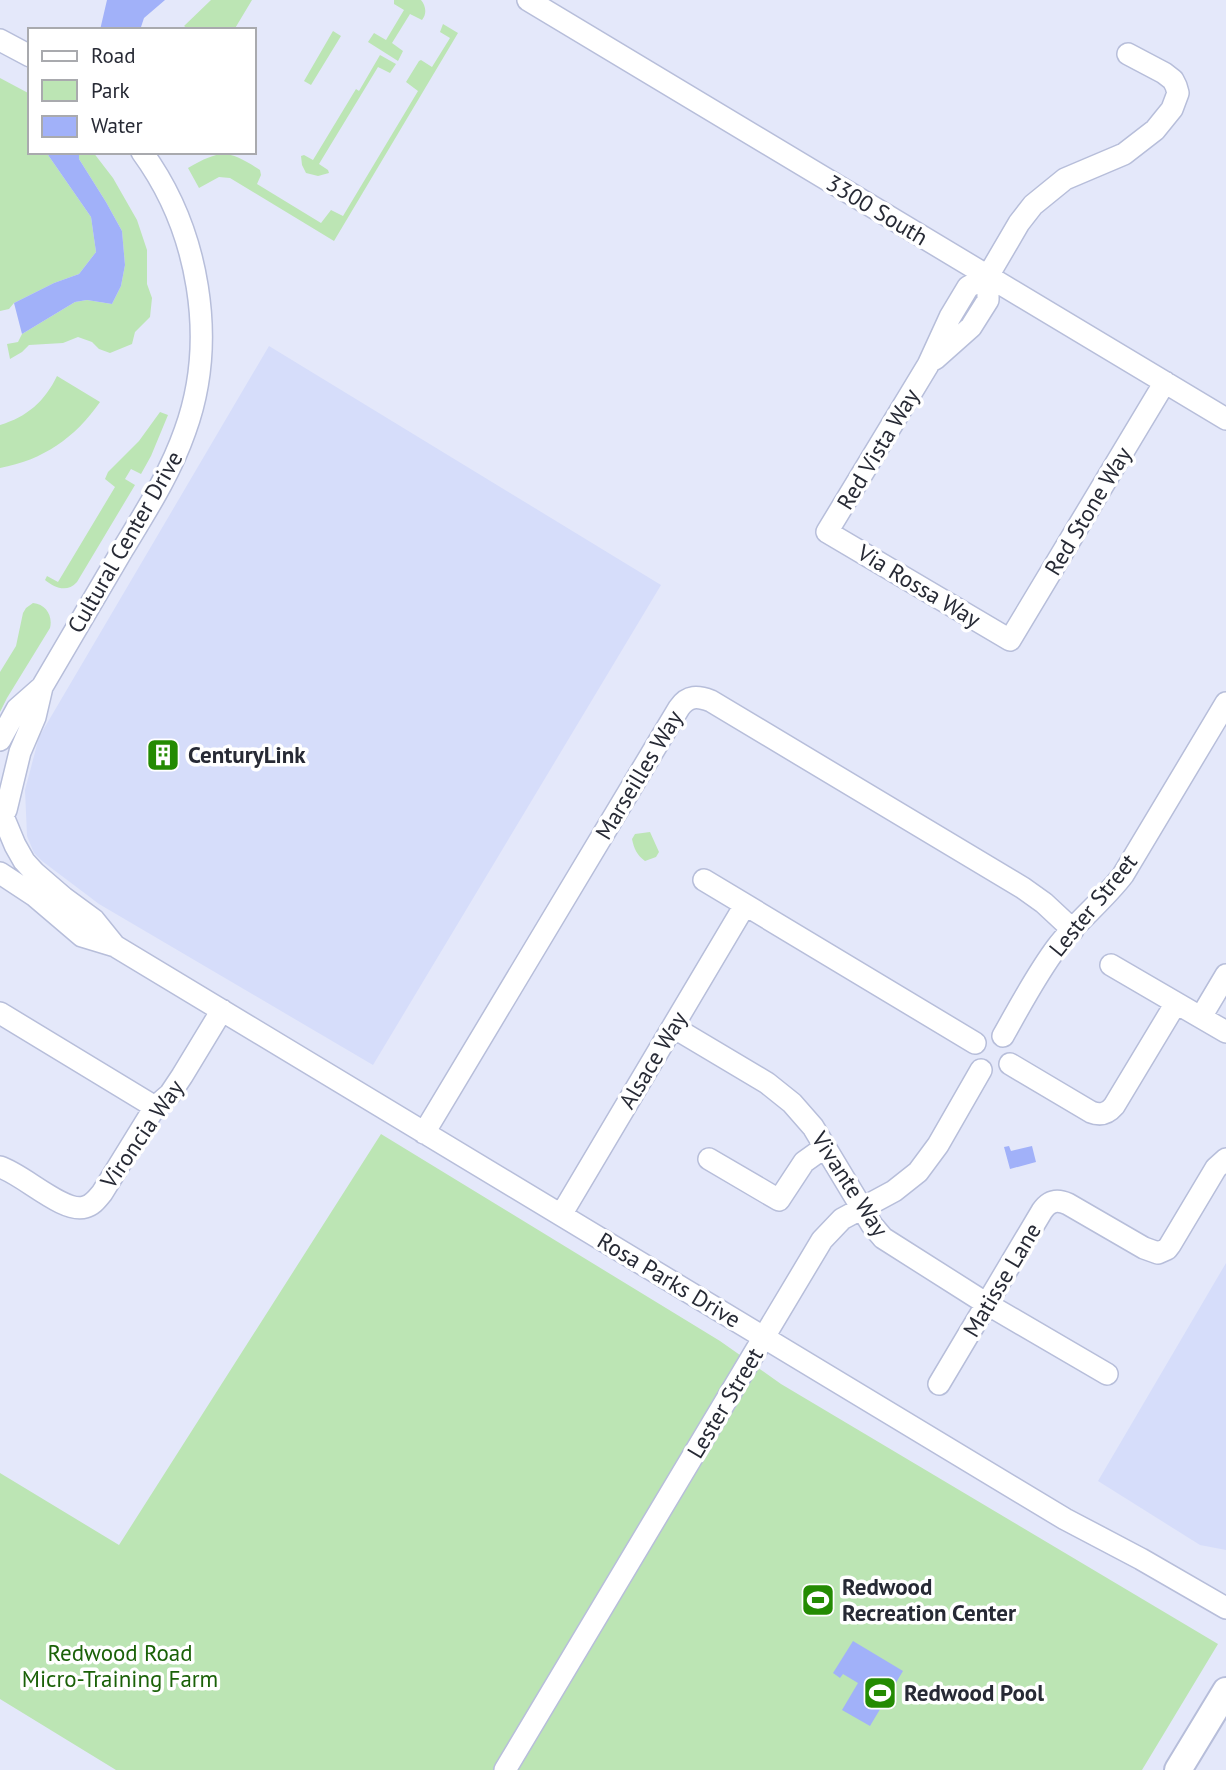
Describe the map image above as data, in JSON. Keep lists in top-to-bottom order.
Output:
{
  "streets": {
    "street": [
      "3300 South",
      "Red Vista Way",
      "Red Stone Way",
      "Cultural Center Drive",
      "Via Rossa Way",
      "Marseilles Way",
      "Lester Street",
      "Alsace Way",
      "Vironcia Way",
      "Vivante Way",
      "Rosa Parks Drive",
      "Matisse Lane"
    ]
  },
  "crossings": [
    ["3300 South", "Red Vista Way"],
    ["3300 South", "Red Stone Way"],
    ["Red Vista Way", "Via Rossa Way"],
    ["Red Stone Way", "Via Rossa Way"],
    ["Cultural Center Drive", "Rosa Parks Drive"],
    ["Marseilles Way", "Lester Street"],
    ["Marseilles Way", "Rosa Parks Drive"],
    ["Lester Street", "Vivante Way"],
    ["Lester Street", "Rosa Parks Drive"],
    ["Alsace Way", "Vivante Way"],
    ["Alsace Way", "Rosa Parks Drive"],
    ["Vironcia Way", "Rosa Parks Drive"],
    ["Vivante Way", "Matisse Lane"]
  ],
  "parks": ["Redwood Road Micro-Training Farm"],
  "places": {
    "building": ["CenturyLink"],
    "sports": ["Redwood Recreation Center", "Redwood Pool"]
  },
  "legend": ["Road", "Park", "Water"]
}
